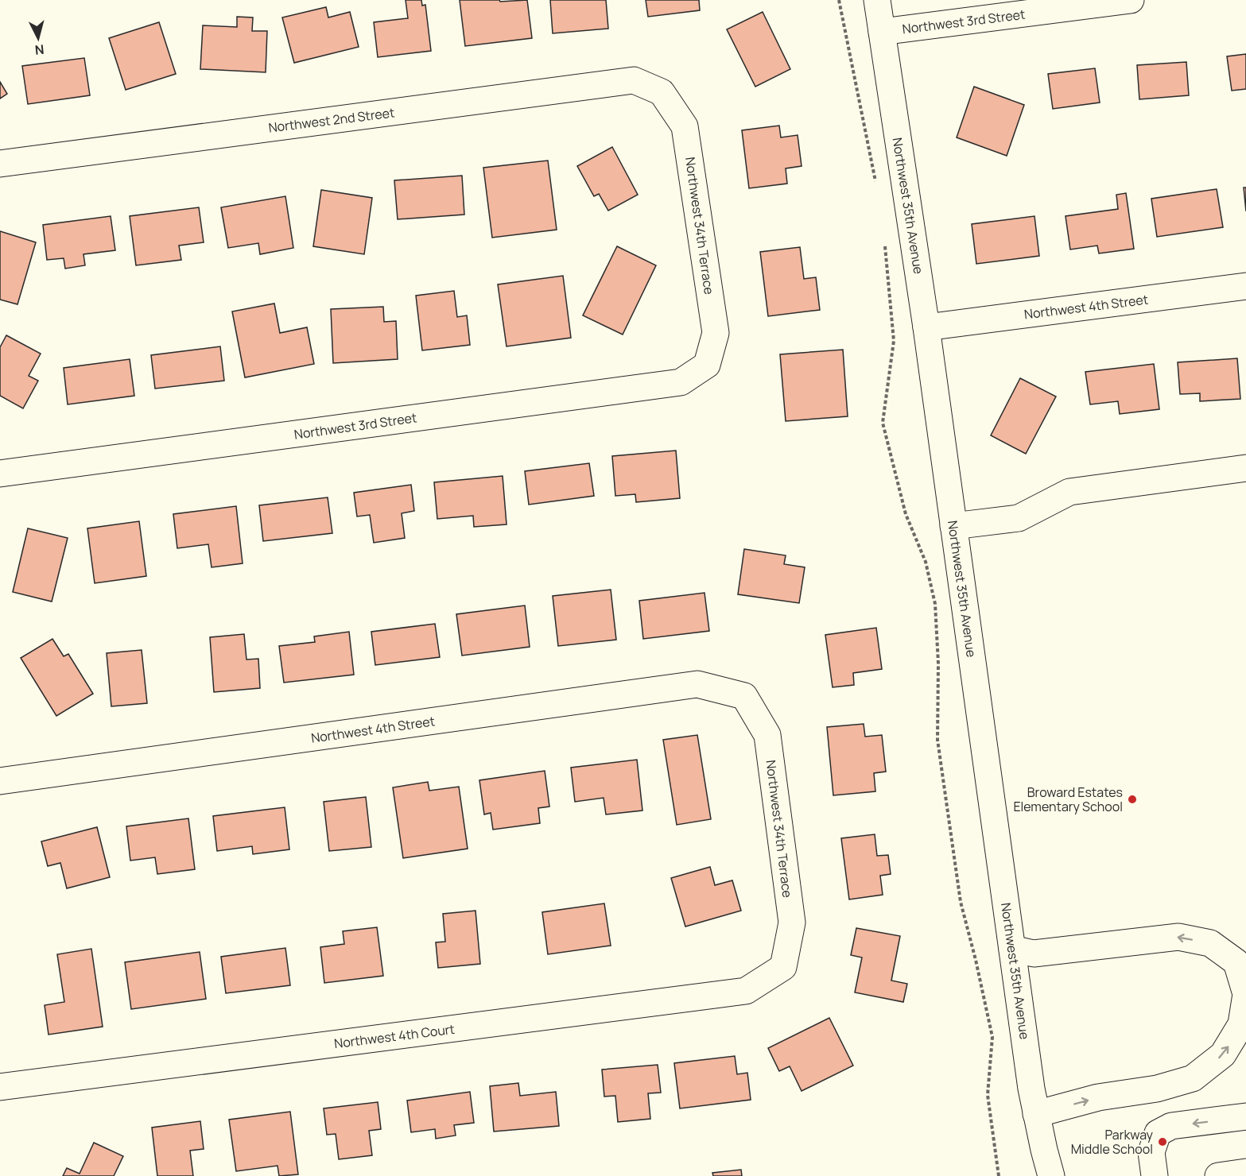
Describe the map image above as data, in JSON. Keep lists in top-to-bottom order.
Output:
{
  "streets": {
    "street": [
      "Northwest 3rd Street",
      "Northwest 2nd Street",
      "Northwest 35th Avenue",
      "Northwest 34th Terrace",
      "Northwest 4th Street",
      "Northwest 4th Court"
    ]
  },
  "crossings": [
    ["Northwest 3rd Street", "Northwest 35th Avenue"],
    ["Northwest 3rd Street", "Northwest 34th Terrace"],
    ["Northwest 2nd Street", "Northwest 34th Terrace"],
    ["Northwest 35th Avenue", "Northwest 4th Street"],
    ["Northwest 34th Terrace", "Northwest 4th Street"],
    ["Northwest 34th Terrace", "Northwest 4th Court"]
  ],
  "places": ["Broward Estates Elementary School", "Parkway Middle School"],
  "north": "bottom"
}
